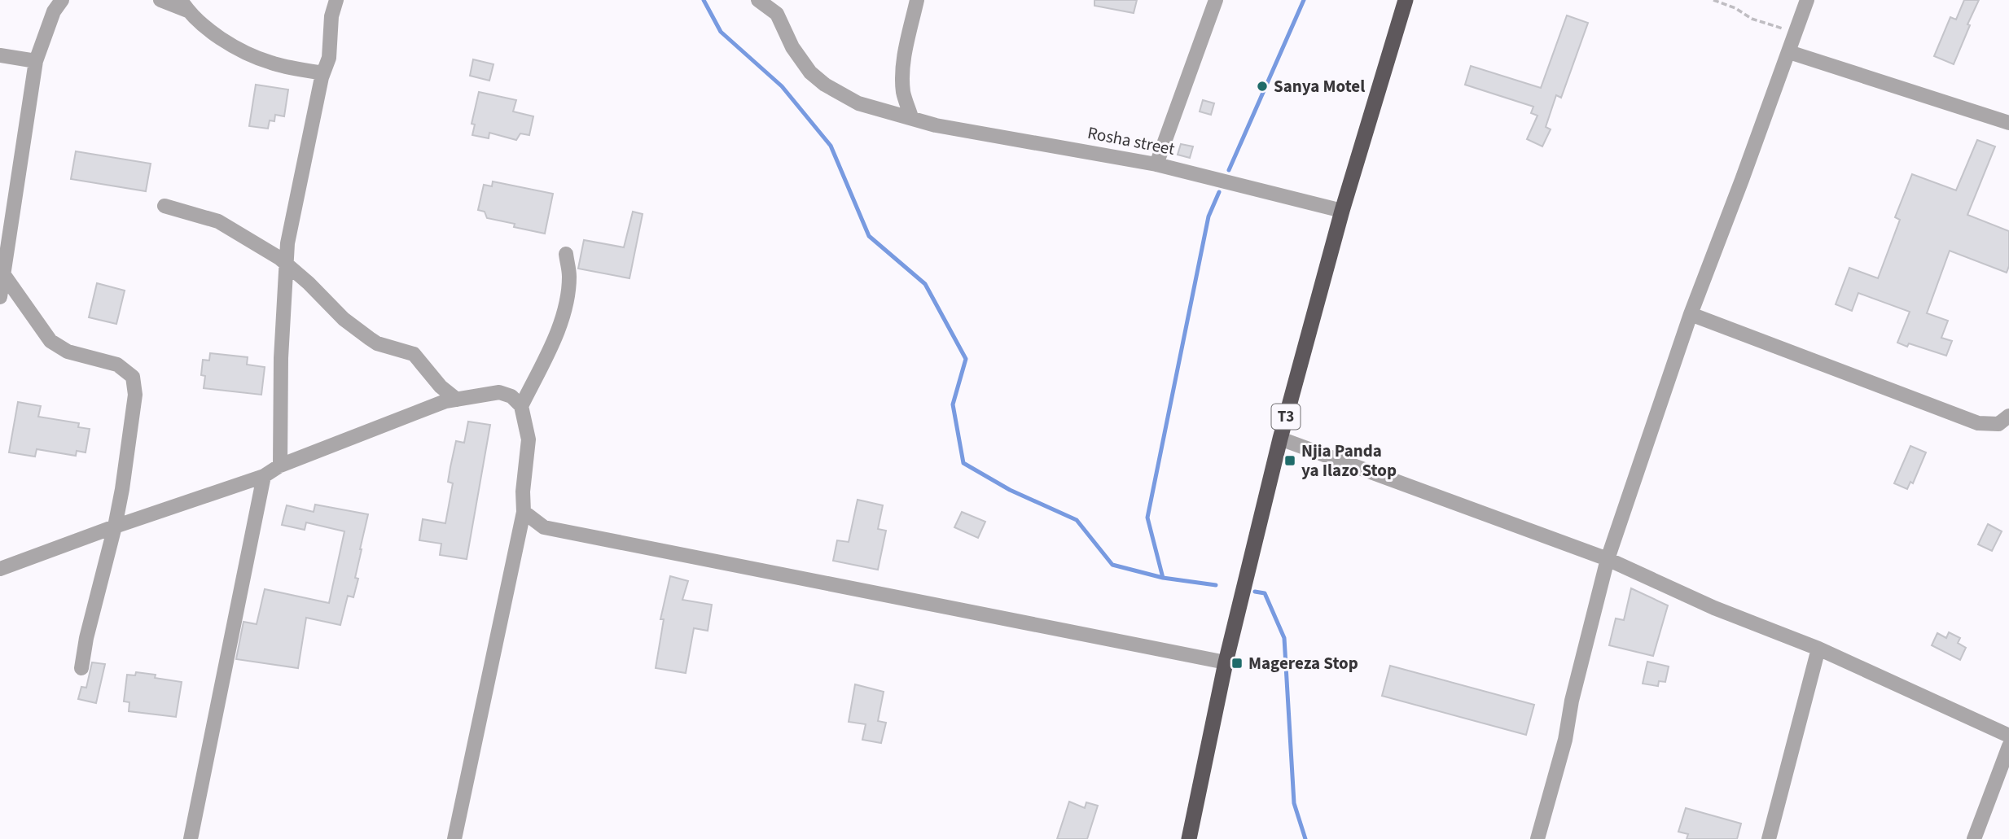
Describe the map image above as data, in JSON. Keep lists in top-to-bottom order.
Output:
{
  "streets": {
    "highway": ["T3"],
    "street": ["Rosha street"]
  },
  "crossings": [
    ["Rosha street", "T3"]
  ],
  "places": {
    "other": ["Sanya Motel"],
    "transit": ["Njia Panda ya Ilazo Stop", "Magereza Stop"]
  }
}
